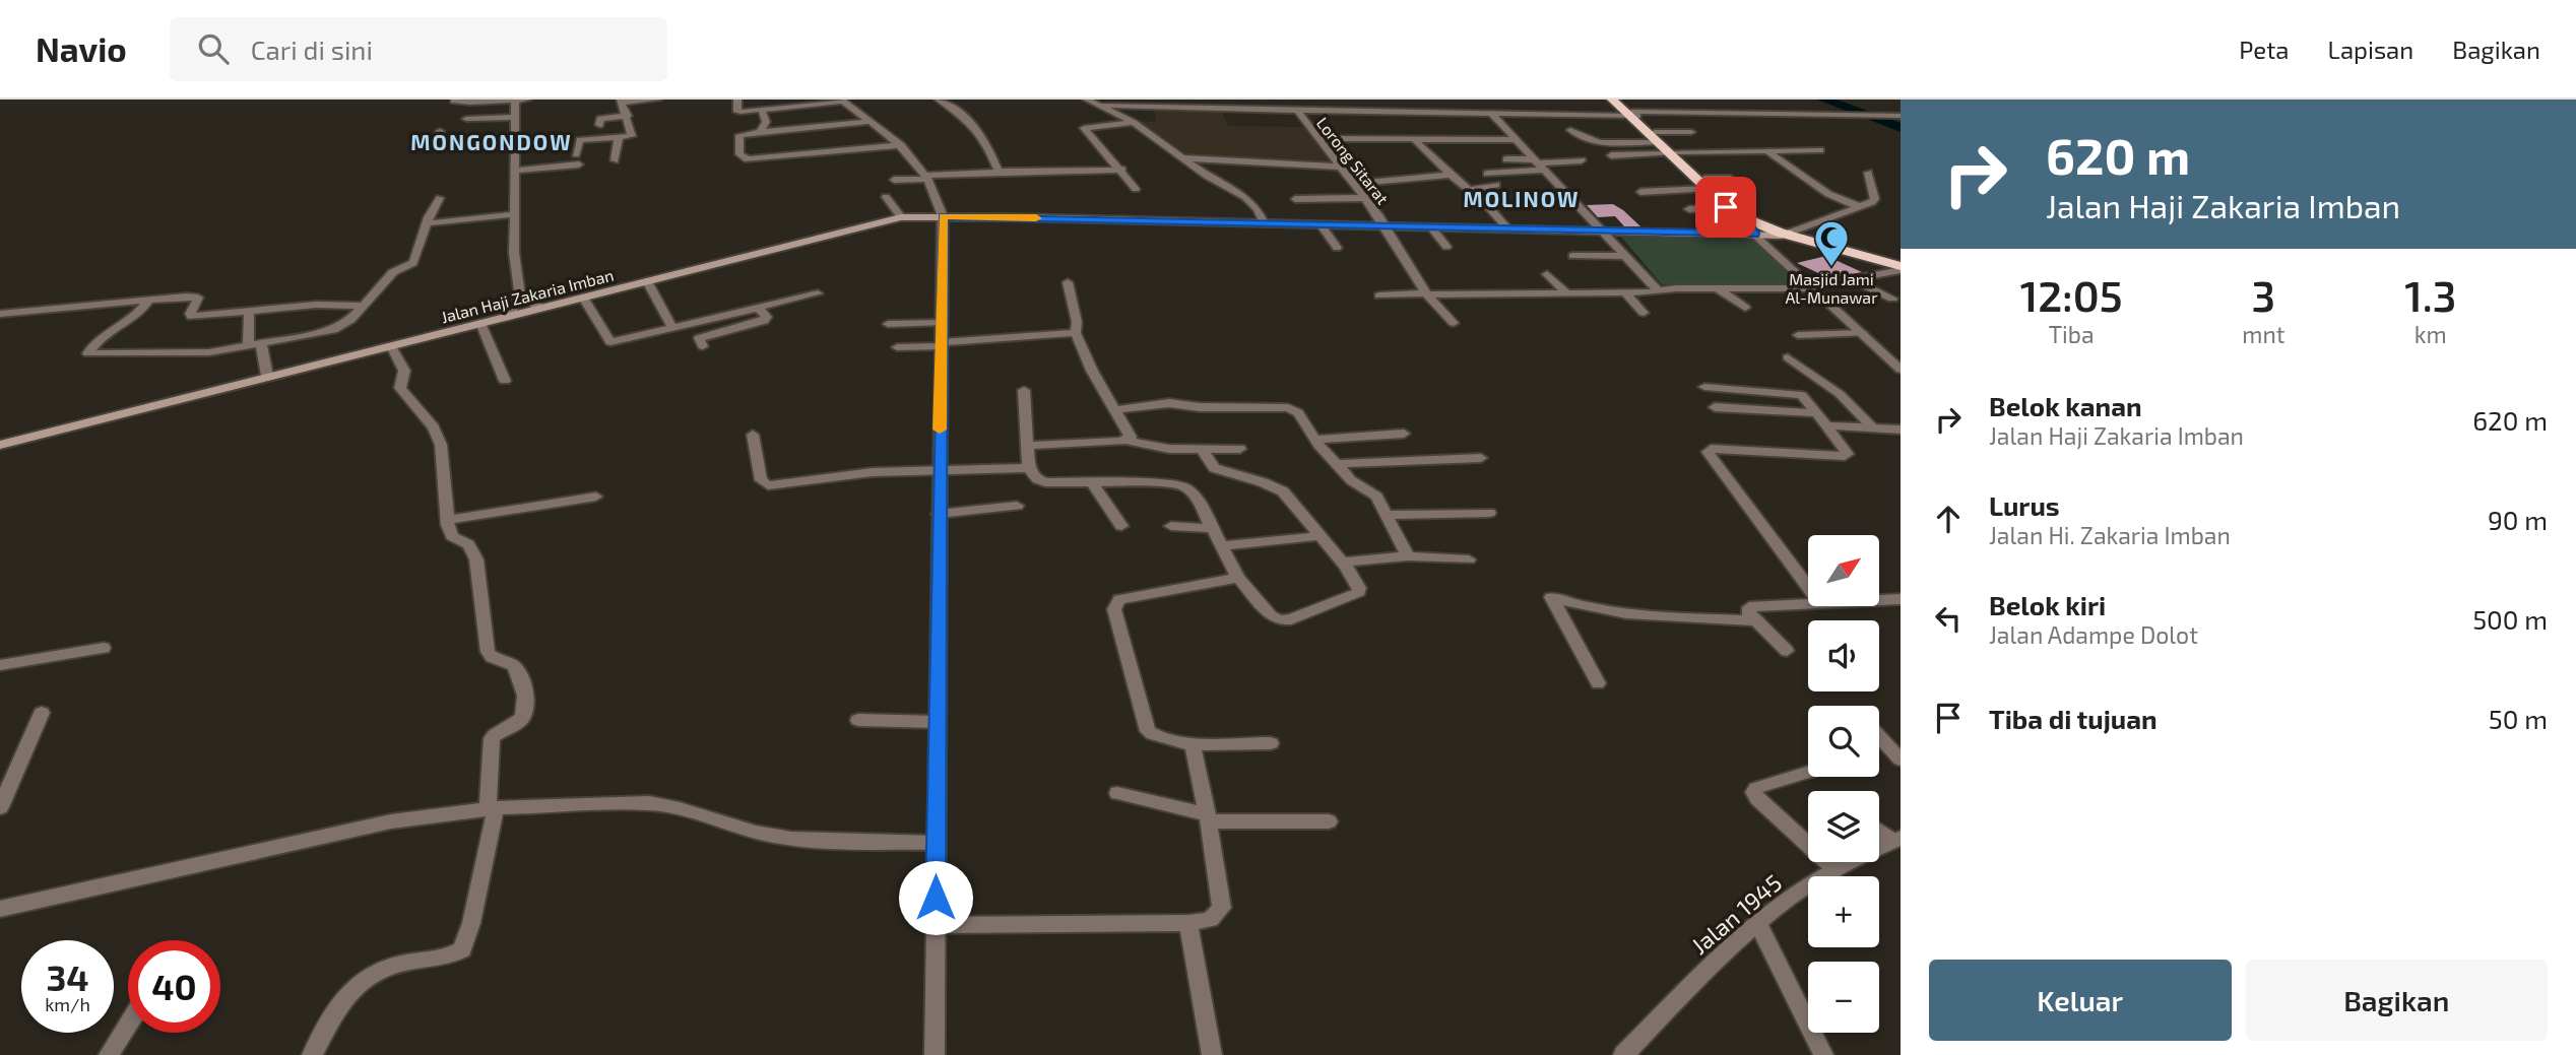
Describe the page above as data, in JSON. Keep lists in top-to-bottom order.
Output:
{
  "streets": {
    "main road": ["Jalan Haji Zakaria Imban"],
    "street": ["Lorong Sitarat", "Jalan 1945"]
  },
  "crossings": [
    ["Lorong Sitarat", "Jalan Haji Zakaria Imban"]
  ],
  "districts": ["MONGONDOW", "MOLINOW"],
  "places": {
    "mosque": ["Masjid Jami Al-Munawar"]
  },
  "north": "top right",
  "page": {
    "header": "Navio",
    "search": "Cari di sini",
    "nav": ["Peta", "Lapisan", "Bagikan"],
    "turn": ["620 m", "Jalan Haji Zakaria Imban"],
    "eta": [
      "12:05",
      "Tiba",
      "3",
      "mnt",
      "1.3",
      "km"
    ],
    "list": [
      {
        "name": "Belok kanan",
        "note": "Jalan Haji Zakaria Imban",
        "value": "620 m"
      },
      {
        "name": "Lurus",
        "note": "Jalan Hi. Zakaria Imban",
        "value": "90 m"
      },
      {
        "name": "Belok kiri",
        "note": "Jalan Adampe Dolot",
        "value": "500 m"
      },
      {
        "name": "Tiba di tujuan",
        "value": "50 m"
      }
    ],
    "map_buttons": ["+", "−"],
    "speed": "34 km/h",
    "limit": "40",
    "buttons": ["Keluar", "Bagikan"]
  }
}
